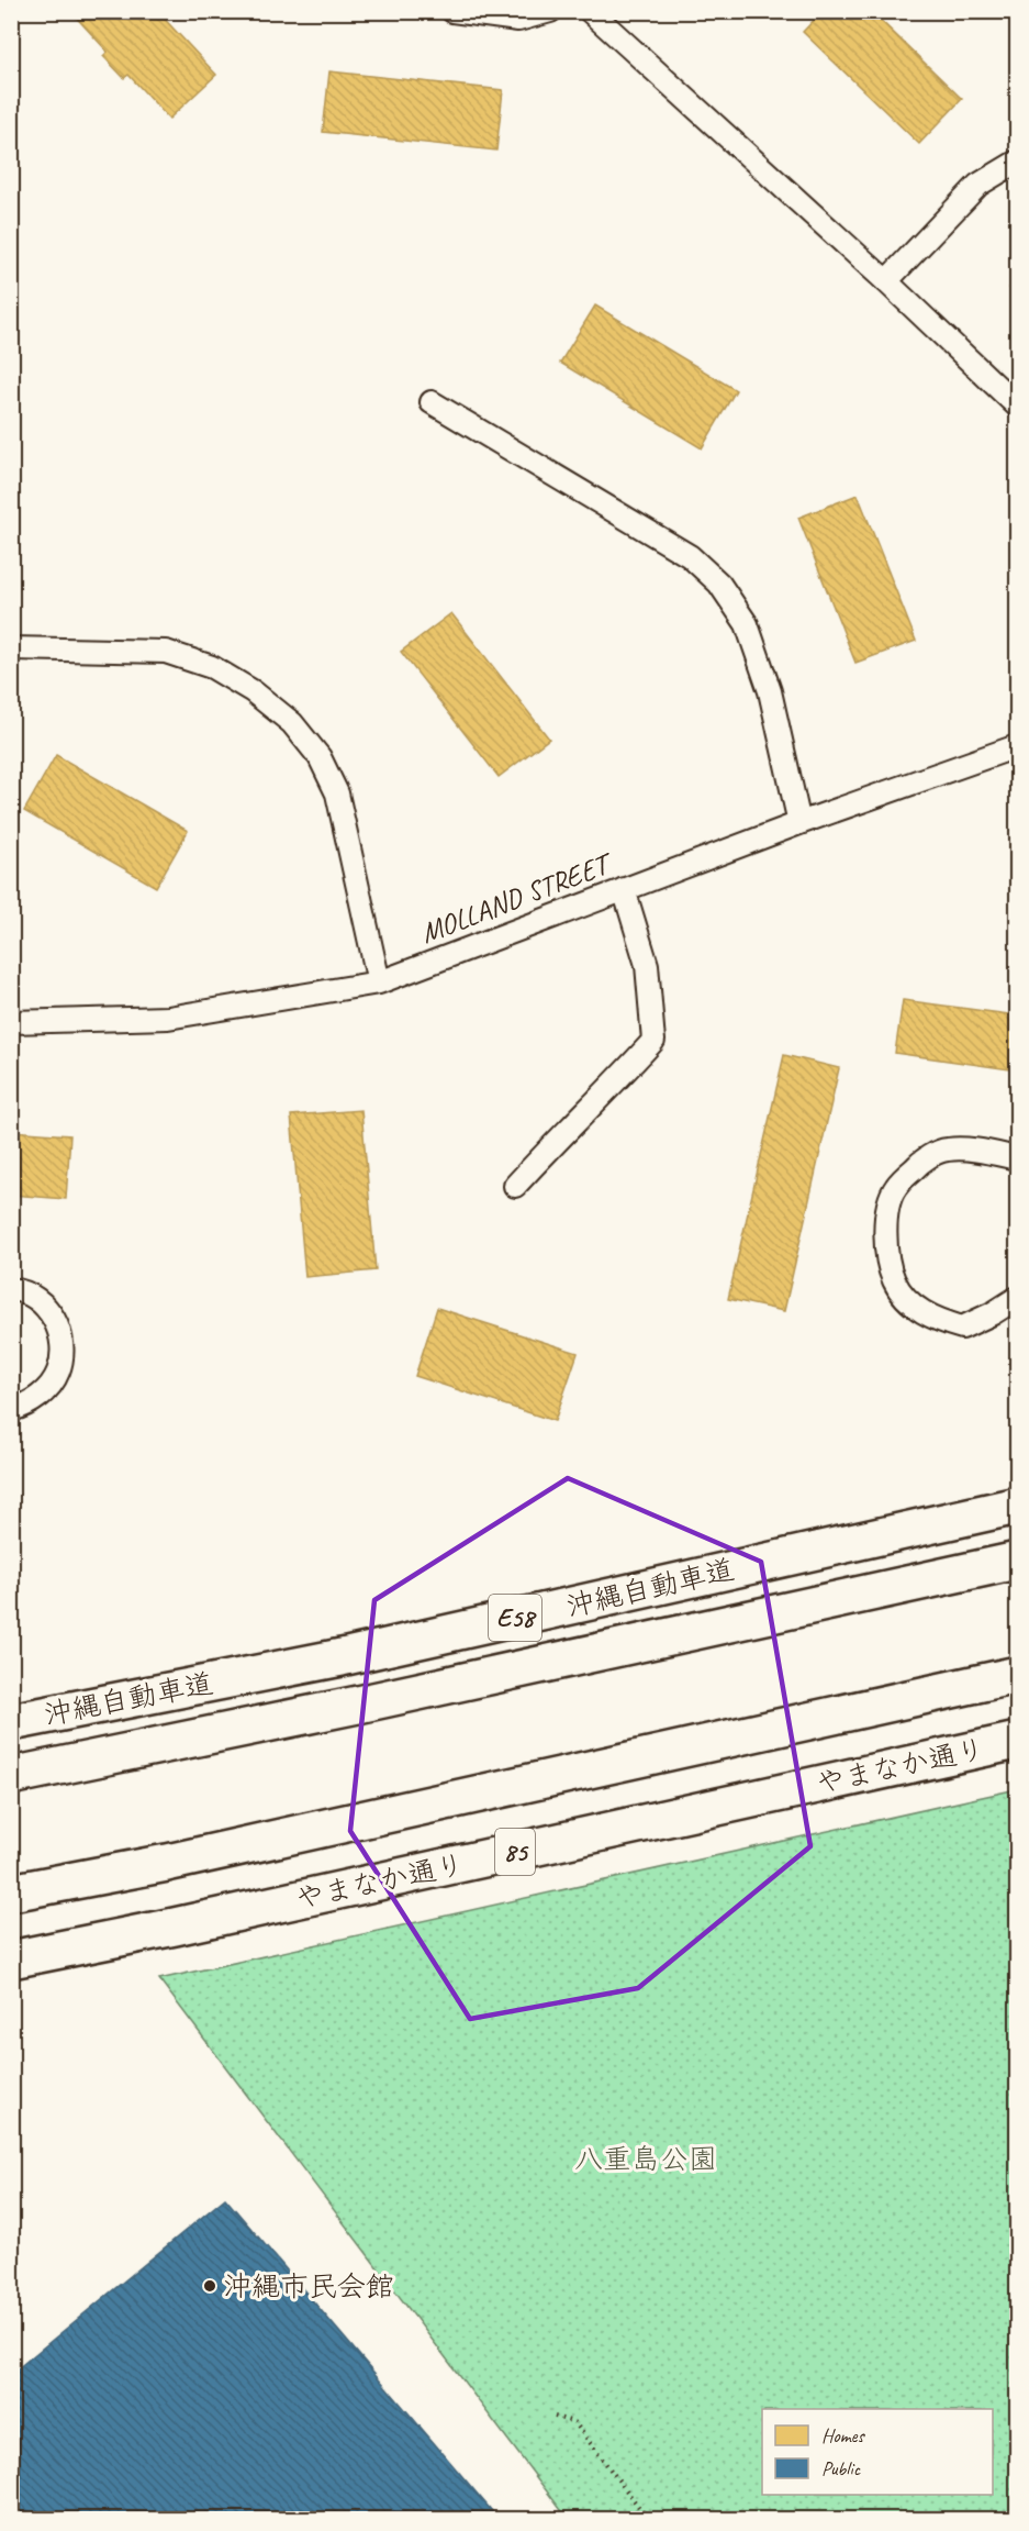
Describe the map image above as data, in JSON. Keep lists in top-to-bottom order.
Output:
{
  "streets": {
    "main road": [
      "沖縄自動車道",
      "E58",
      "やまなか通り",
      "85"
    ],
    "lane": ["MOLLAND STREET"]
  },
  "parks": ["八重島公園"],
  "places": ["沖縄市民会館"],
  "legend": ["Homes", "Public"]
}
